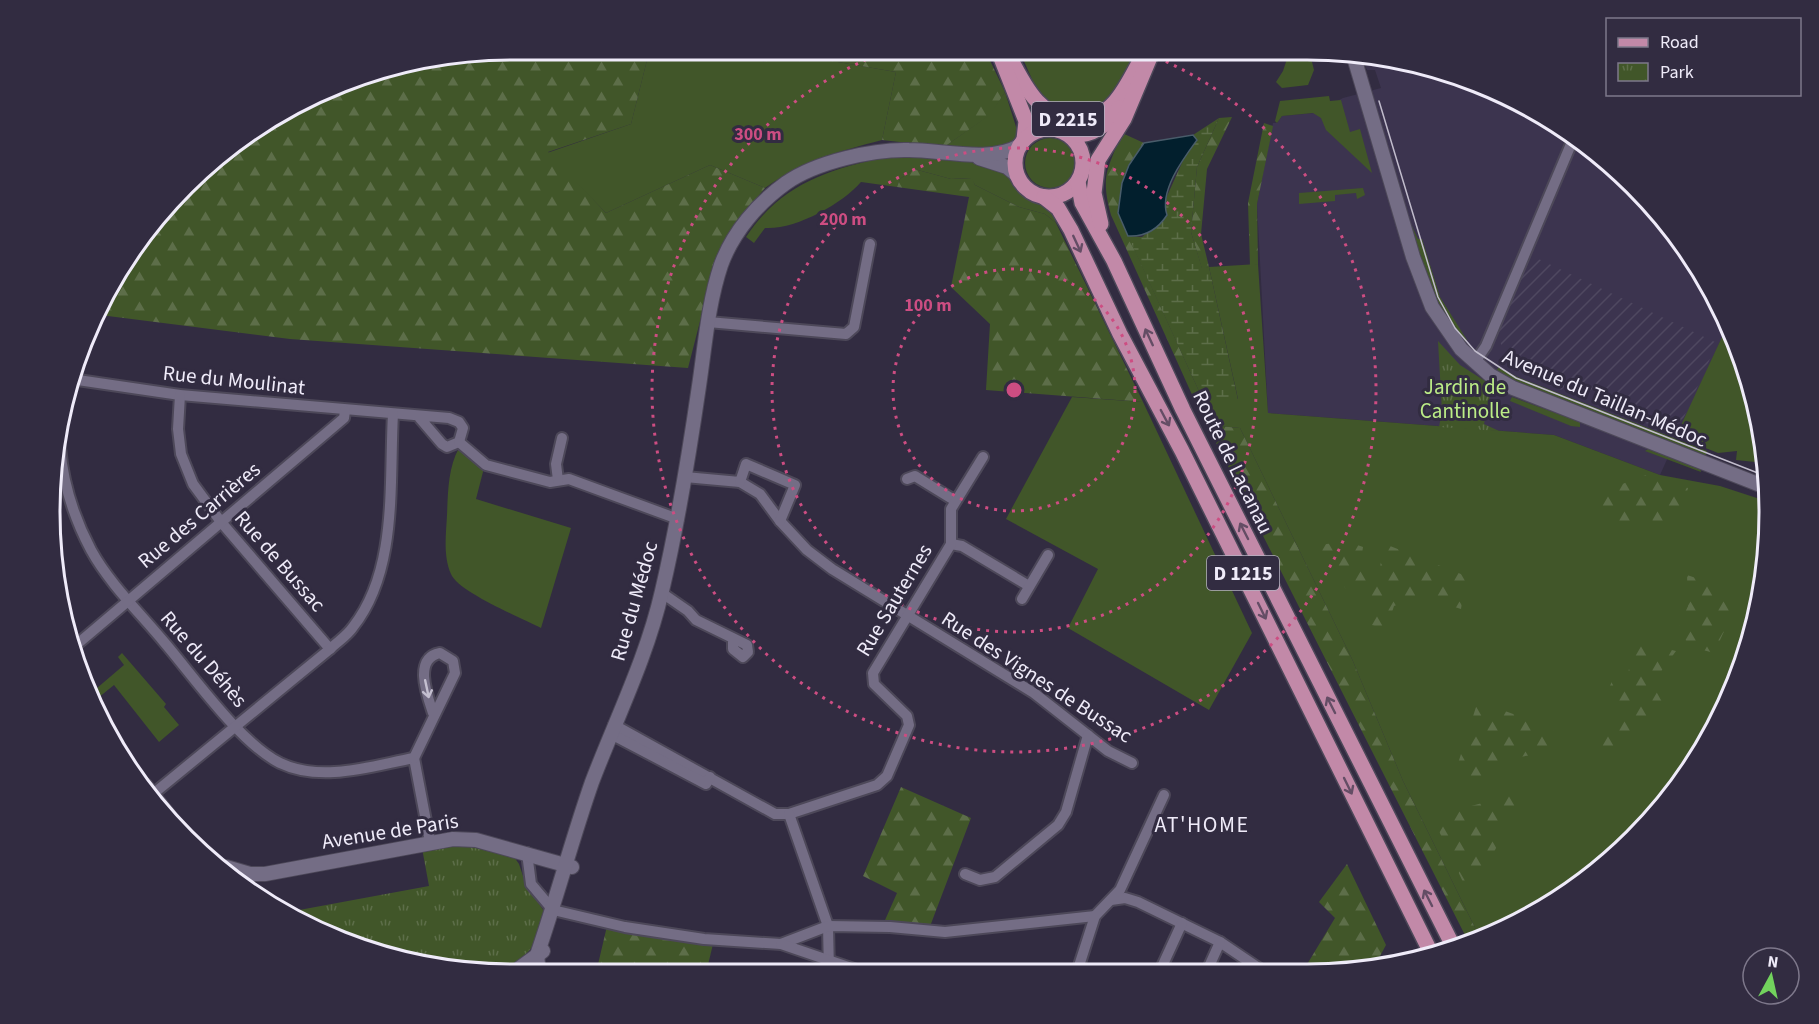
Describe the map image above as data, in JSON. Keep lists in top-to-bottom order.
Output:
{
  "streets": {
    "main road": ["D 2215", "Route de Lacanau", "D 1215"],
    "street": [
      "Rue du Moulinat",
      "Avenue du Taillan-Médoc",
      "Rue des Carrières",
      "Rue de Bussac",
      "Rue Sauternes",
      "Rue du Médoc",
      "Rue du Déhès",
      "Rue des Vignes de Bussac",
      "Avenue de Paris"
    ]
  },
  "crossings": [
    ["D 2215", "Route de Lacanau"],
    ["D 2215", "Rue du Médoc"],
    ["Rue du Moulinat", "Rue des Carrières"],
    ["Rue du Moulinat", "Rue de Bussac"],
    ["Route de Lacanau", "Rue du Médoc"],
    ["Rue des Carrières", "Rue de Bussac"],
    ["Rue des Carrières", "Rue du Déhès"],
    ["Rue Sauternes", "Rue des Vignes de Bussac"],
    ["Rue du Médoc", "Avenue de Paris"]
  ],
  "districts": ["AT'HOME"],
  "parks": ["Jardin de Cantinolle"],
  "legend": ["Road", "Park"],
  "north": "top",
  "rings": ["300 m", "200 m", "100 m"]
}
